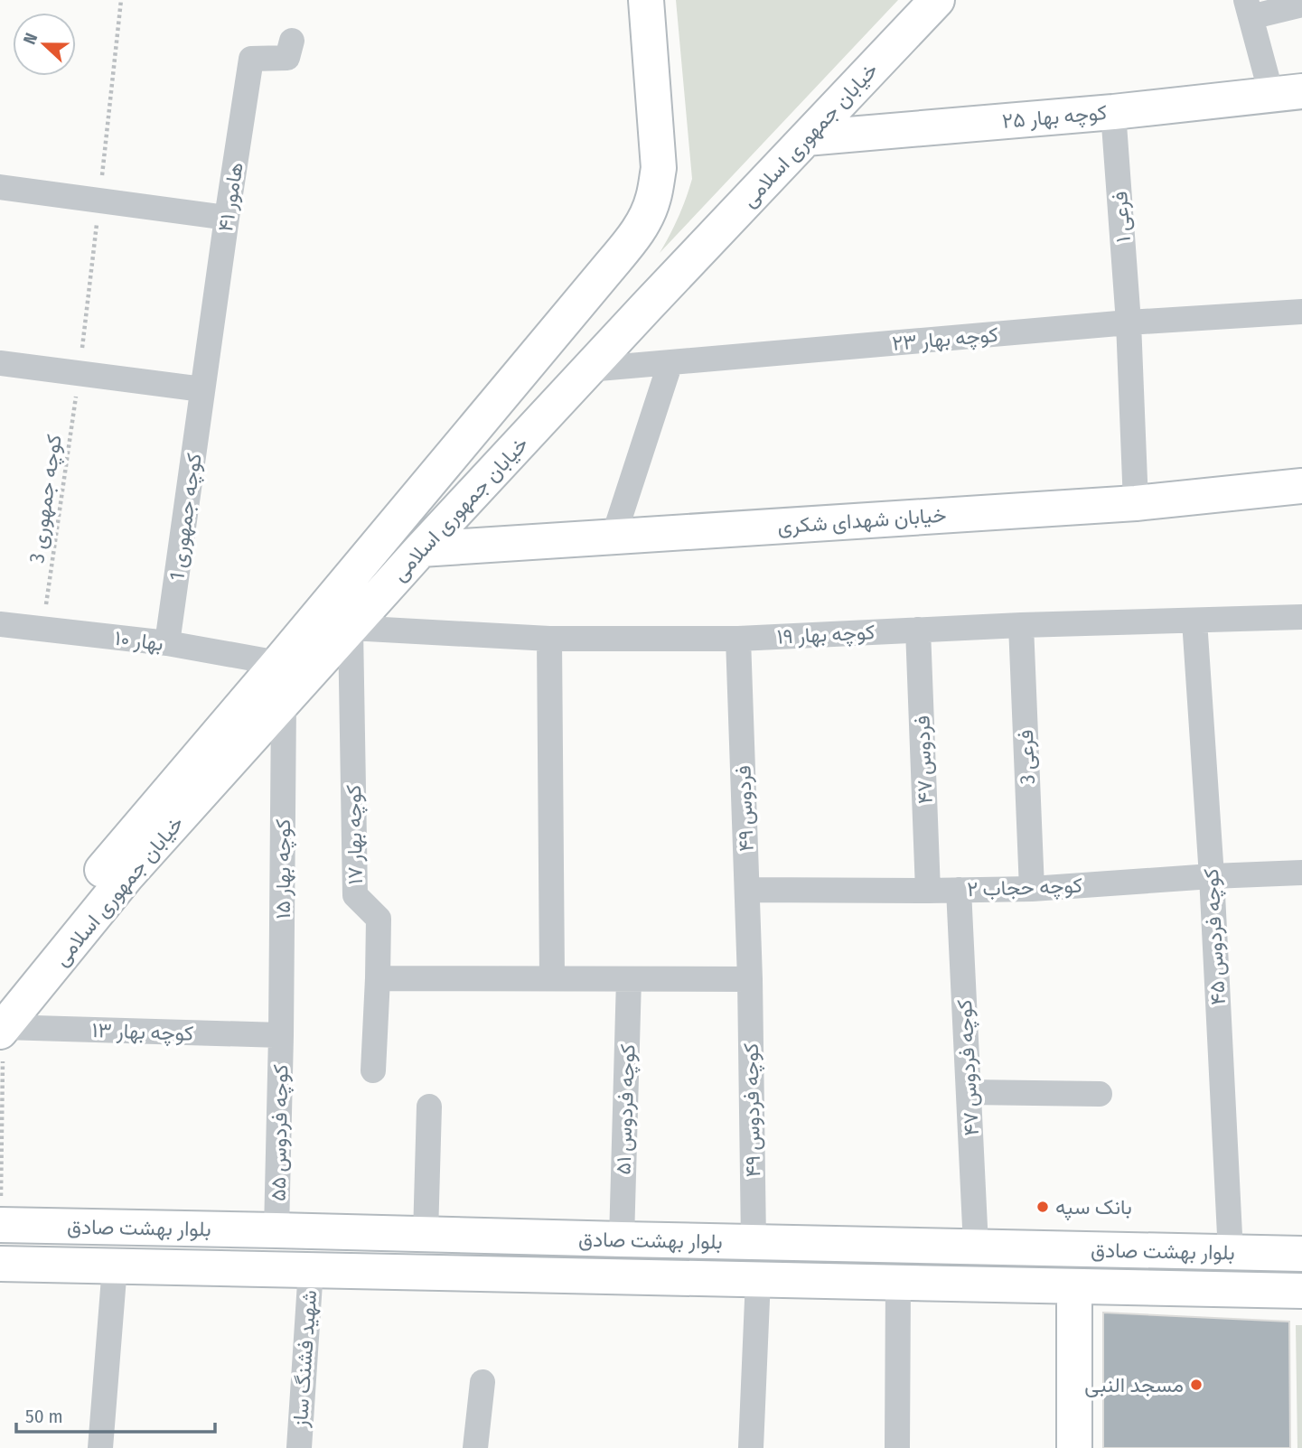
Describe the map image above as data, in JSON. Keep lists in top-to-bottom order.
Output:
{
  "streets": {
    "street": [
      "کوچه بهار ۲۵",
      "خیابان جمهوری اسلامی",
      "هامور ۴۱",
      "فرعی ۱",
      "کوچه بهار ۲۳",
      "کوچه جمهوری 1",
      "خیابان شهدای شکری",
      "کوچه بهار ۱۹",
      "بهار ۱۰",
      "فرعی 3",
      "فردوس ۴۷",
      "فردوس ۴۹",
      "کوچه بهار ۱۷",
      "کوچه بهار ۱۵",
      "کوچه حجاب ۲",
      "کوچه فردوس ۴۵",
      "کوچه بهار ۱۳",
      "کوچه فردوس ۴۷",
      "کوچه فردوس ۵۱",
      "کوچه فردوس ۴۹",
      "کوچه فردوس ۵۵",
      "بلوار بهشت صادق",
      "شهید فشنگ ساز"
    ],
    "path": ["کوچه جمهوری 3"]
  },
  "crossings": [
    ["کوچه بهار ۲۵", "خیابان جمهوری اسلامی"],
    ["کوچه بهار ۲۵", "فرعی ۱"],
    ["خیابان جمهوری اسلامی", "کوچه بهار ۲۳"],
    ["خیابان جمهوری اسلامی", "خیابان شهدای شکری"],
    ["خیابان جمهوری اسلامی", "کوچه بهار ۱۹"],
    ["خیابان جمهوری اسلامی", "بهار ۱۰"],
    ["خیابان جمهوری اسلامی", "کوچه بهار ۱۷"],
    ["خیابان جمهوری اسلامی", "کوچه بهار ۱۵"],
    ["خیابان جمهوری اسلامی", "کوچه بهار ۱۳"],
    ["هامور ۴۱", "کوچه جمهوری 1"],
    ["فرعی ۱", "کوچه بهار ۲۳"],
    ["فرعی ۱", "خیابان شهدای شکری"],
    ["کوچه جمهوری 3", "بهار ۱۰"],
    ["کوچه جمهوری 1", "بهار ۱۰"],
    ["کوچه بهار ۱۹", "فرعی 3"],
    ["کوچه بهار ۱۹", "فردوس ۴۷"],
    ["کوچه بهار ۱۹", "فردوس ۴۹"],
    ["کوچه بهار ۱۹", "کوچه بهار ۱۷"],
    ["کوچه بهار ۱۹", "کوچه فردوس ۴۵"],
    ["فرعی 3", "کوچه حجاب ۲"],
    ["فردوس ۴۷", "کوچه حجاب ۲"],
    ["فردوس ۴۹", "کوچه حجاب ۲"],
    ["فردوس ۴۹", "کوچه فردوس ۴۹"],
    ["کوچه بهار ۱۵", "کوچه بهار ۱۳"],
    ["کوچه بهار ۱۵", "کوچه فردوس ۵۵"],
    ["کوچه حجاب ۲", "کوچه فردوس ۴۵"],
    ["کوچه حجاب ۲", "کوچه فردوس ۴۷"],
    ["کوچه فردوس ۴۵", "بلوار بهشت صادق"],
    ["کوچه بهار ۱۳", "کوچه فردوس ۵۵"],
    ["کوچه فردوس ۴۷", "بلوار بهشت صادق"],
    ["کوچه فردوس ۵۱", "بلوار بهشت صادق"],
    ["کوچه فردوس ۴۹", "بلوار بهشت صادق"],
    ["کوچه فردوس ۵۵", "بلوار بهشت صادق"],
    ["بلوار بهشت صادق", "شهید فشنگ ساز"]
  ],
  "places": ["بانک سپه", "مسجد النبی"],
  "scale_bar": "50 m",
  "north": "left"
}
